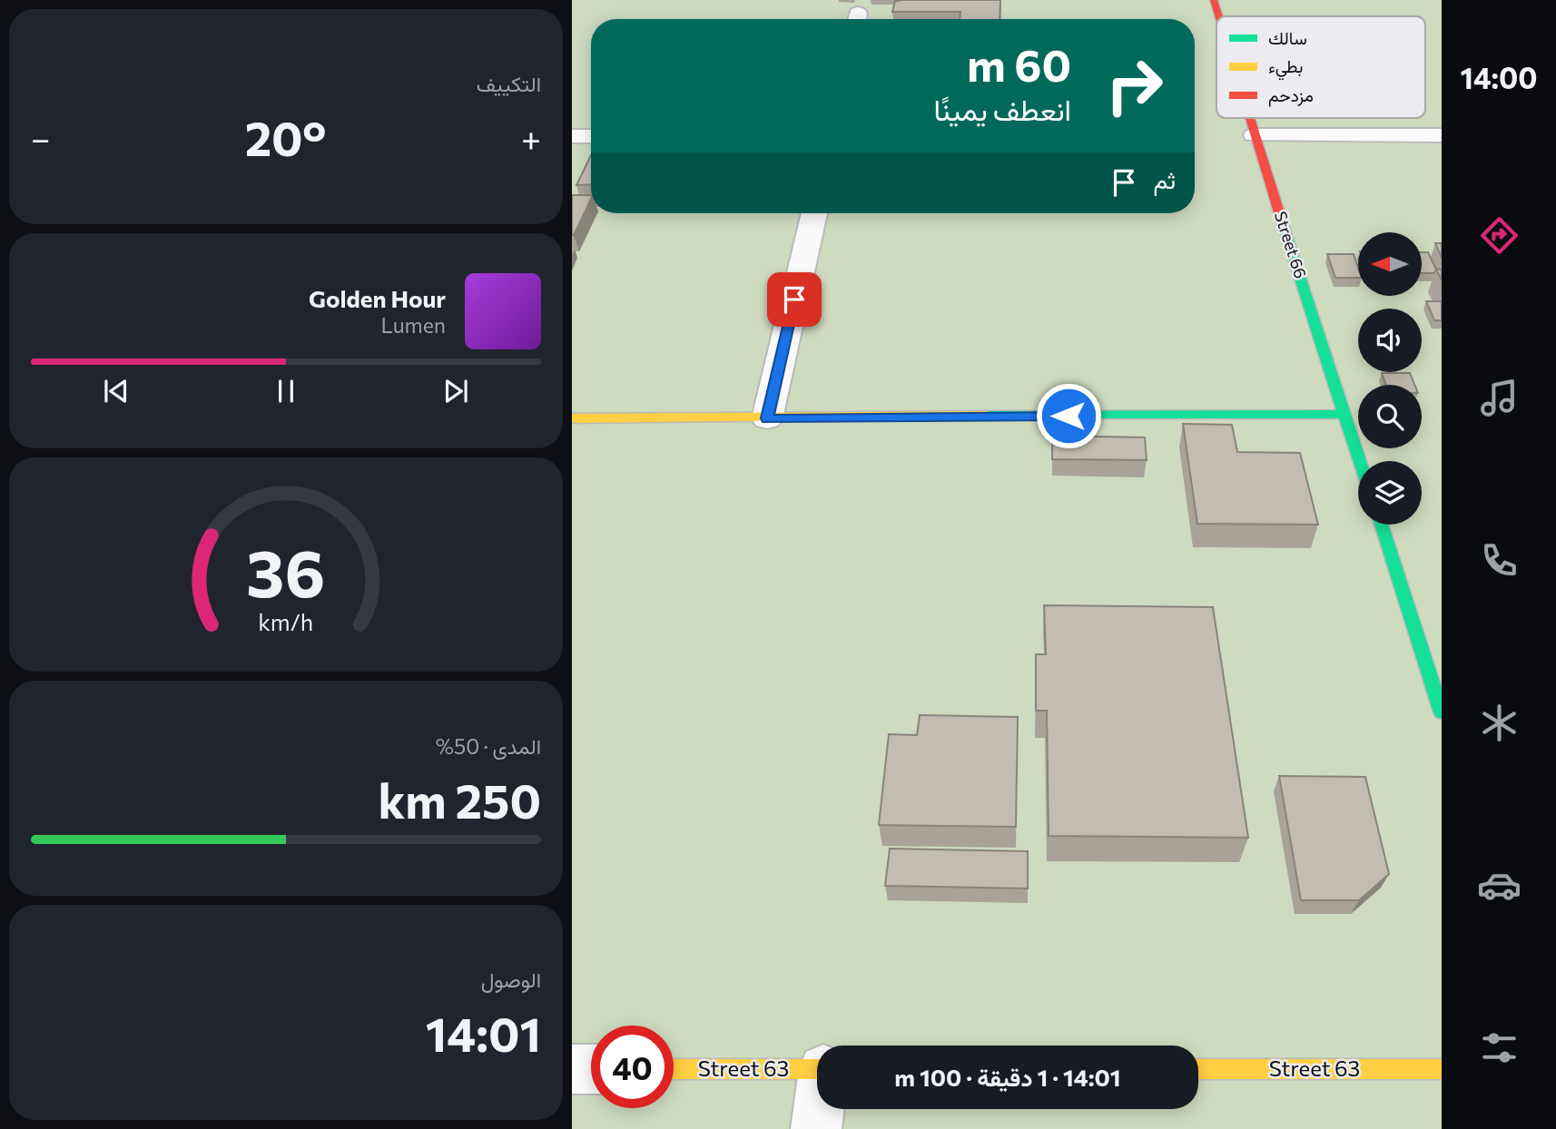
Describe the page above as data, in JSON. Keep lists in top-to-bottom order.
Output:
{
  "streets": {
    "street": ["Street 66", "Street 63"]
  },
  "legend": ["سالك", "بطيء", "مزدحم"],
  "north": "left",
  "page": {
    "tabs": "14:00",
    "tile": [
      "التكييف",
      ["المدى · 50%", "250 km"],
      ["الوصول", "14:01"]
    ],
    "turn": ["60 m", "انعطف يمينًا"],
    "heat": ["−", "20°", "+"],
    "then": "ثم",
    "song": ["Golden Hour", "Lumen"],
    "limit": "40",
    "trip": "14:01 · 1 دقيقة · 100 m",
    "gauge": ["36", "km/h"]
  }
}
